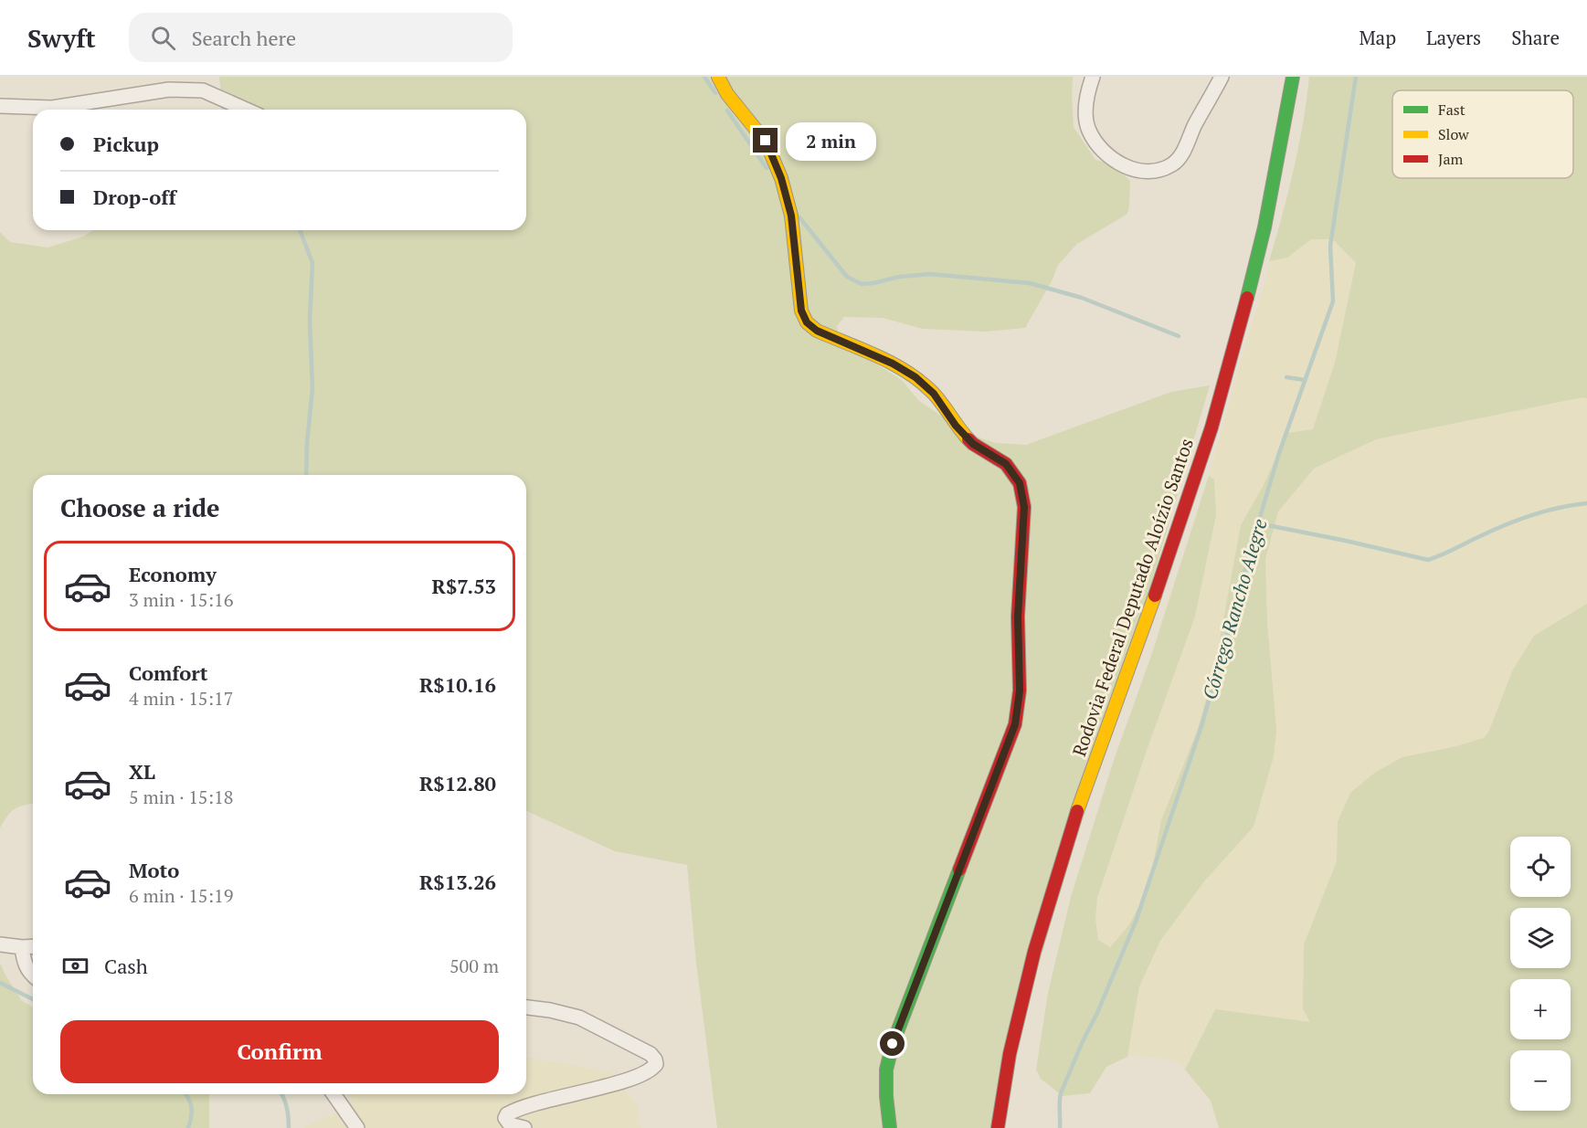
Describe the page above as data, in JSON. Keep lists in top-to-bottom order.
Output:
{
  "streets": {
    "main road": ["Rodovia Federal Deputado Aloízio Santos"]
  },
  "water": ["Córrego Rancho Alegre"],
  "legend": ["Fast", "Slow", "Jam"],
  "page": {
    "header": "Swyft",
    "search": "Search here",
    "nav": ["Map", "Layers", "Share"],
    "banner": ["Pickup", "Drop-off"],
    "bubble": "2 min",
    "heading": "Choose a ride",
    "list": [
      {
        "name": "Economy",
        "note": "3 min · 15:16",
        "value": "R$7.53"
      },
      {
        "name": "Comfort",
        "note": "4 min · 15:17",
        "value": "R$10.16"
      },
      {
        "name": "XL",
        "note": "5 min · 15:18",
        "value": "R$12.80"
      },
      {
        "name": "Moto",
        "note": "6 min · 15:19",
        "value": "R$13.26"
      }
    ],
    "map_buttons": ["+", "−"],
    "pay": ["Cash", "500 m"],
    "buttons": "Confirm"
  }
}
